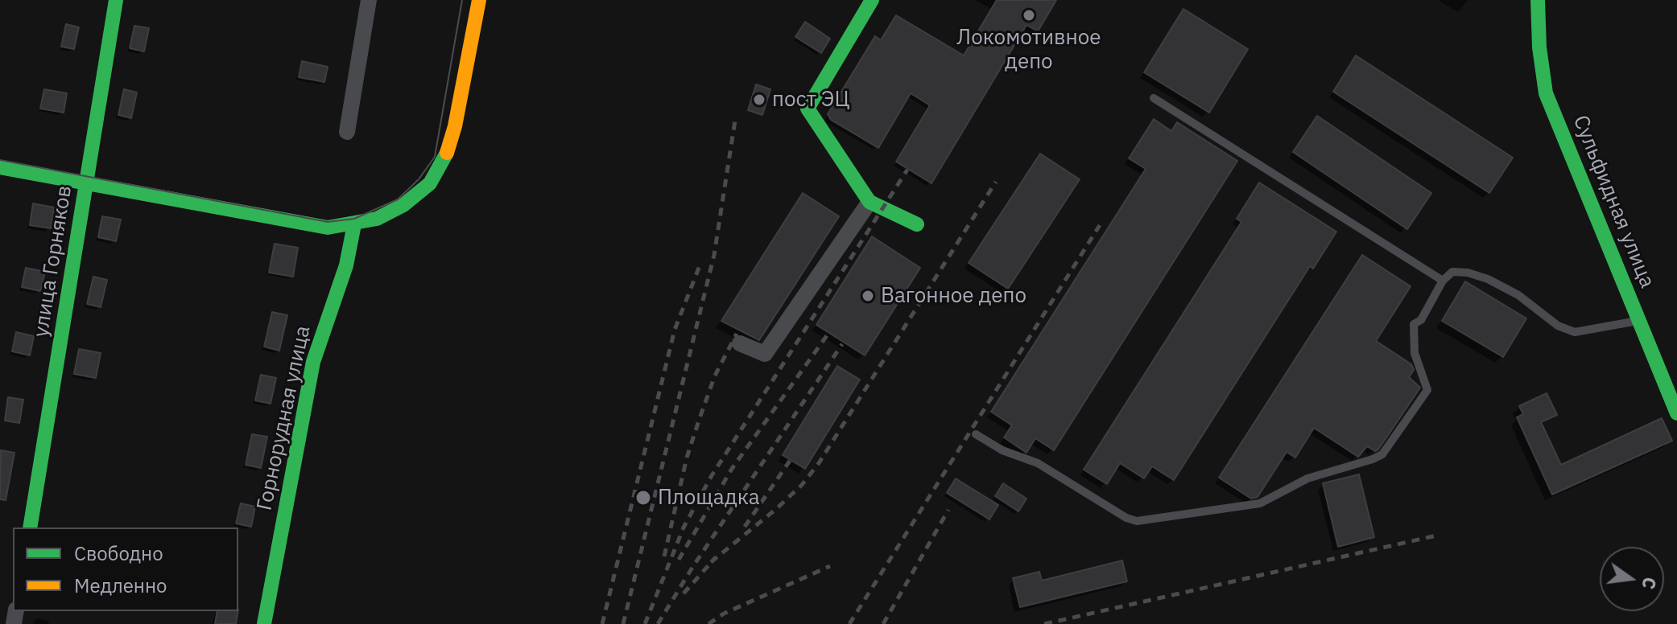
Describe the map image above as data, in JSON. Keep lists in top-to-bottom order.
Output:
{
  "streets": {
    "street": ["Сульфидная улица", "улица Горняков", "Горнорудная улица"]
  },
  "places": [
    "Локомотивное депо",
    "пост ЭЦ",
    "Вагонное депо",
    "Площадка"
  ],
  "legend": ["Свободно", "Медленно"],
  "north": "right"
}
